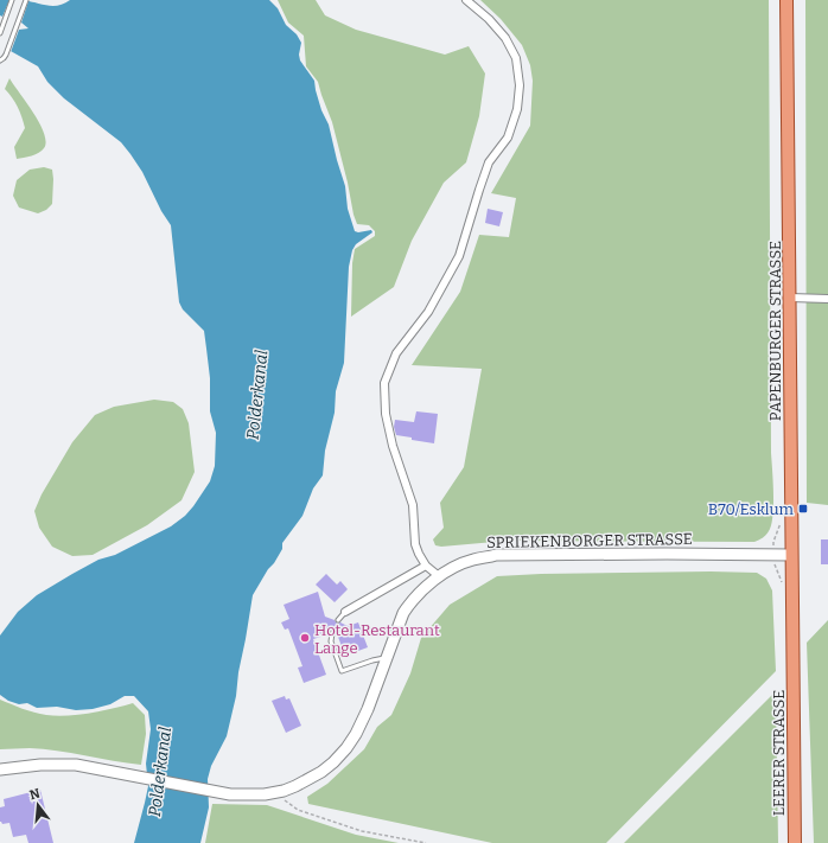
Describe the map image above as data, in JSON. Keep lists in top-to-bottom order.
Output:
{
  "streets": {
    "main road": ["PAPENBURGER STRASSE", "LEERER STRASSE"],
    "street": ["SPRIEKENBORGER STRASSE"]
  },
  "crossings": [
    ["PAPENBURGER STRASSE", "SPRIEKENBORGER STRASSE"],
    ["PAPENBURGER STRASSE", "LEERER STRASSE"]
  ],
  "water": ["Polderkanal"],
  "places": {
    "transit": ["B70/Esklum"],
    "other": ["Hotel-Restaurant Lange"]
  },
  "north": "top"
}
